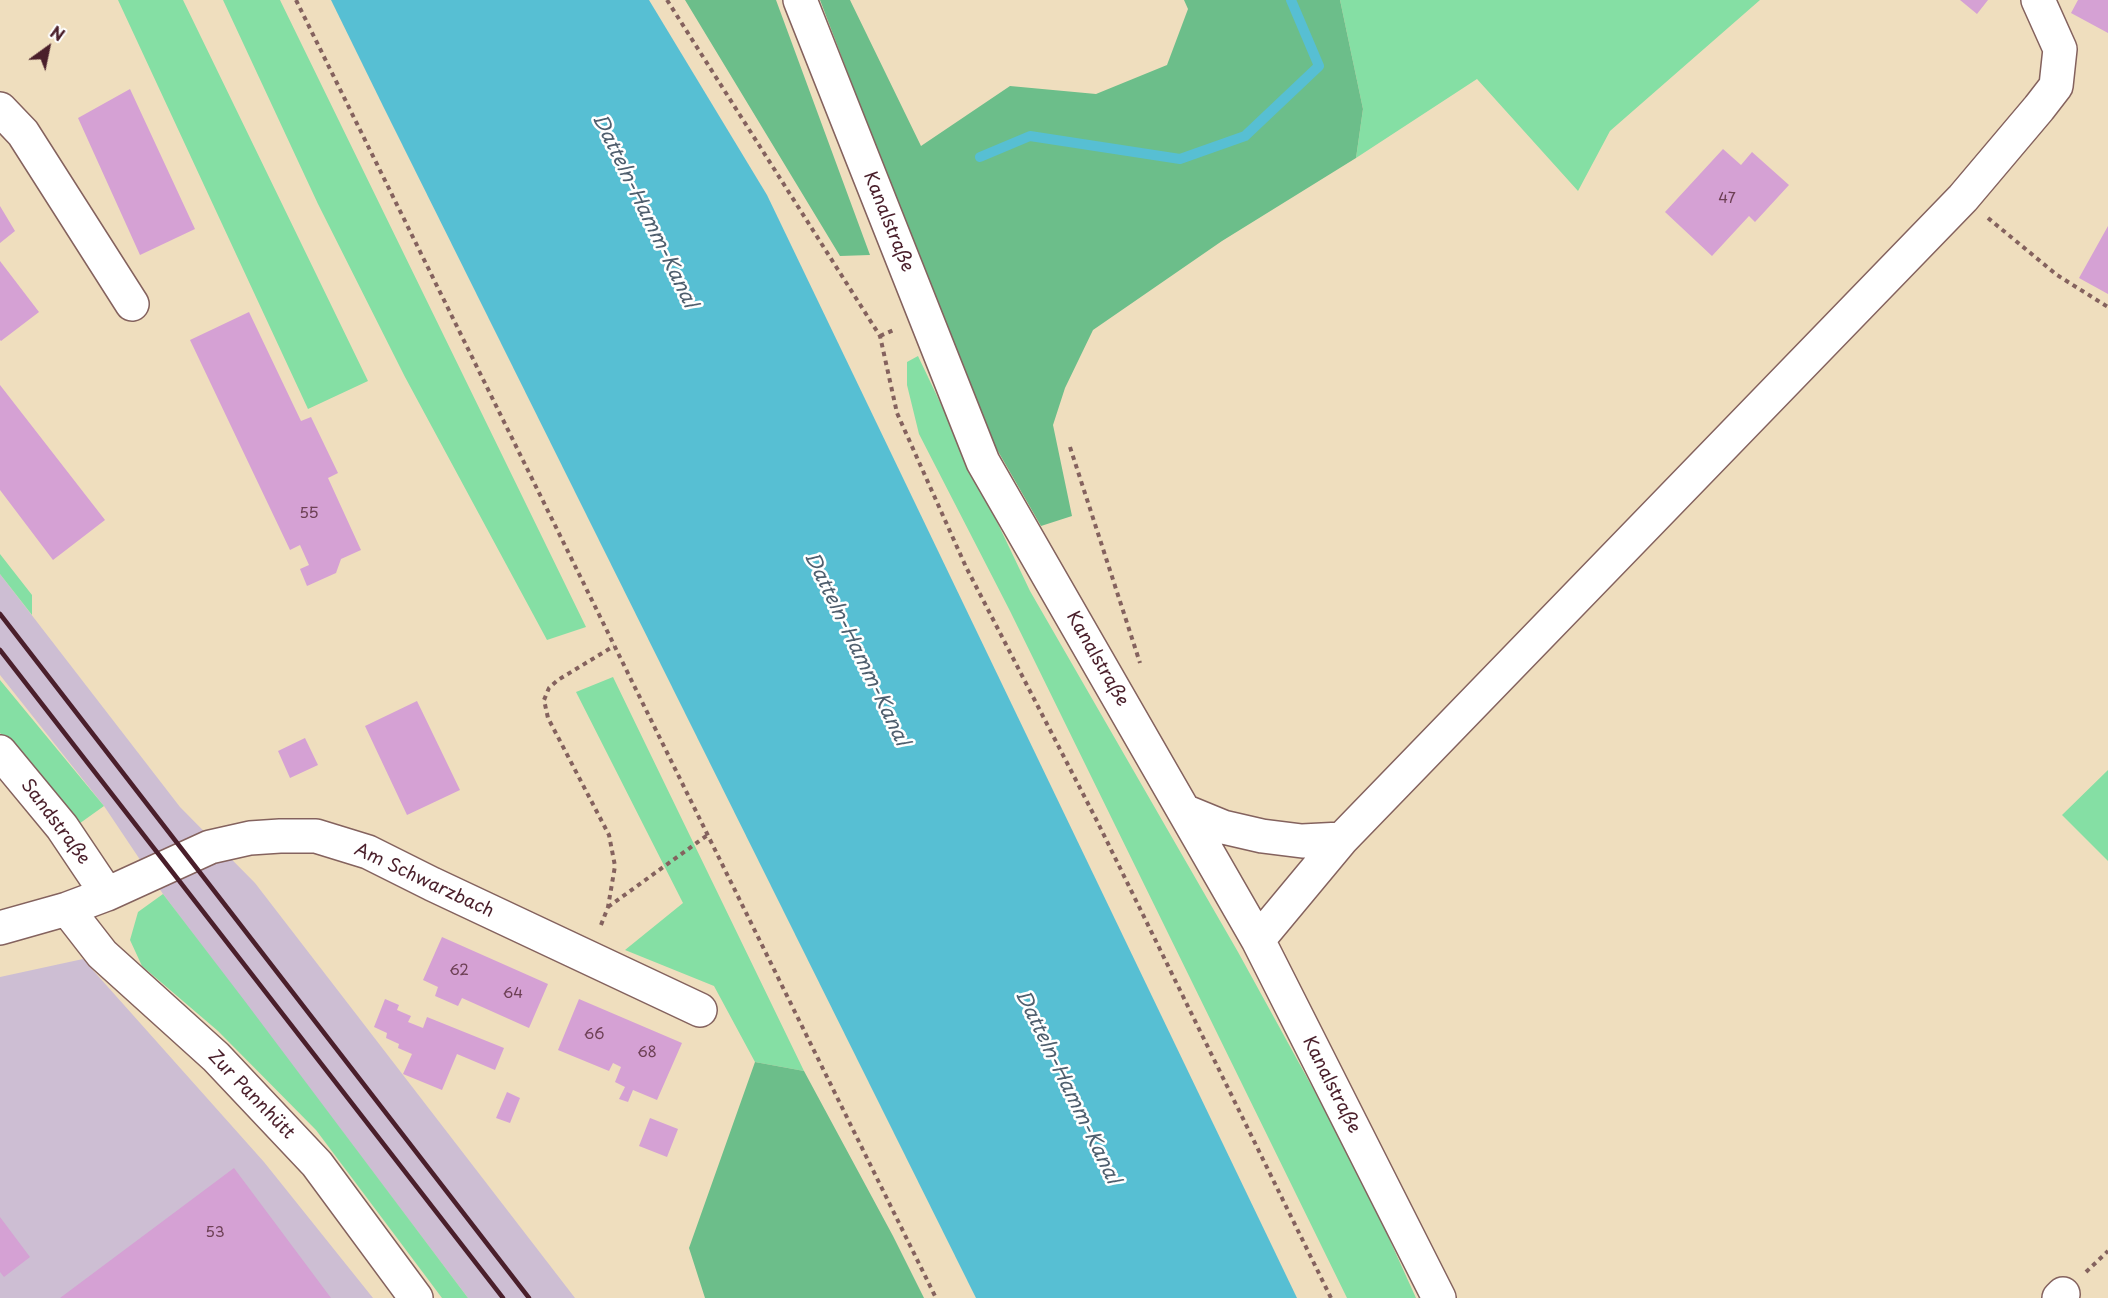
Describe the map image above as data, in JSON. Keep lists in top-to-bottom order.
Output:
{
  "streets": {
    "street": [
      "Kanalstraße",
      "Sandstraße",
      "Am Schwarzbach",
      "Zur Pannhütt"
    ]
  },
  "crossings": [
    ["Sandstraße", "Am Schwarzbach"],
    ["Am Schwarzbach", "Zur Pannhütt"]
  ],
  "water": ["Datteln-Hamm-Kanal"],
  "house_numbers": [
    "47",
    "55",
    "62",
    "64",
    "66",
    "68",
    "53"
  ],
  "north": "top right"
}
